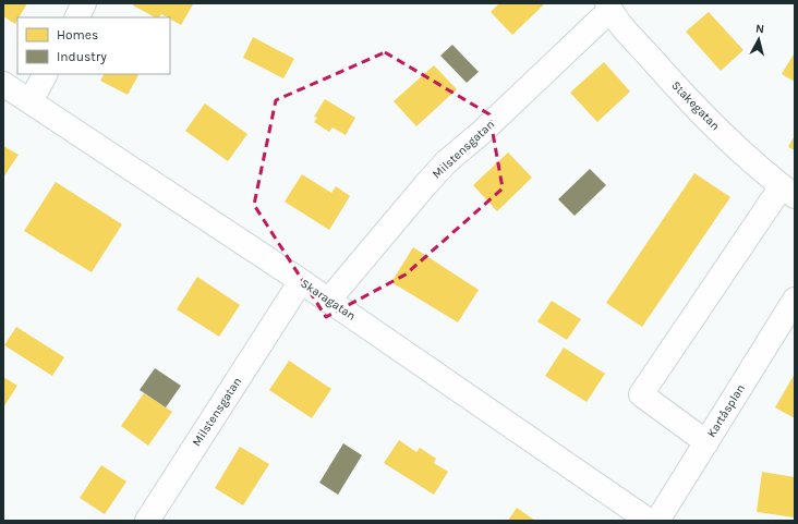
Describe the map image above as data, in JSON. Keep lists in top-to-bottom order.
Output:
{
  "streets": {
    "street": [
      "Stakegatan",
      "Milstensgatan",
      "Skaragatan",
      "Kartåsplan"
    ]
  },
  "crossings": [
    ["Stakegatan", "Milstensgatan"],
    ["Milstensgatan", "Skaragatan"]
  ],
  "legend": ["Homes", "Industry"],
  "north": "top"
}
